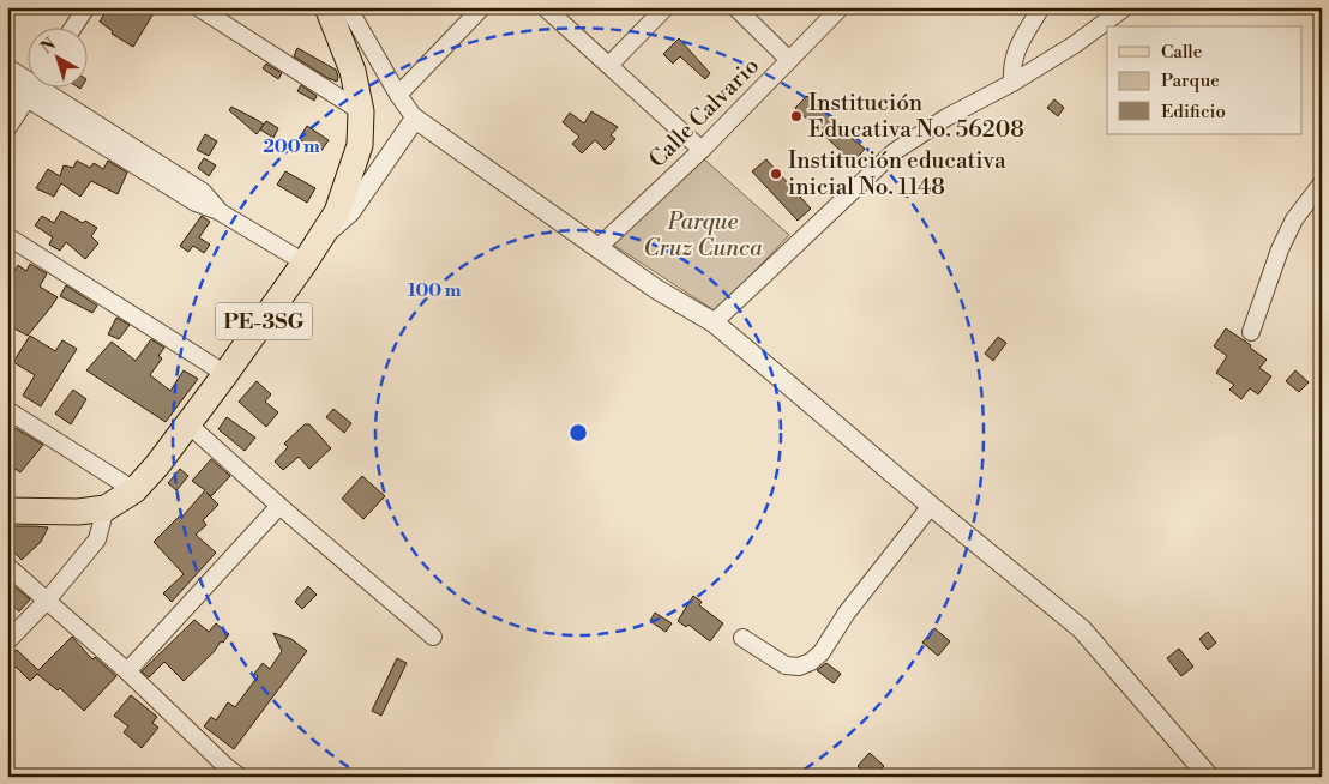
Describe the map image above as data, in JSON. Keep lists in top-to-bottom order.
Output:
{
  "streets": {
    "main road": ["PE-3SG"],
    "street": ["Calle Calvario"]
  },
  "parks": ["Parque Cruz Cunca"],
  "places": ["Institución Educativa No. 56208", "Institución educativa inicial No. 1148"],
  "legend": ["Calle", "Parque", "Edificio"],
  "north": "top left",
  "rings": ["200 m", "100 m"]
}
